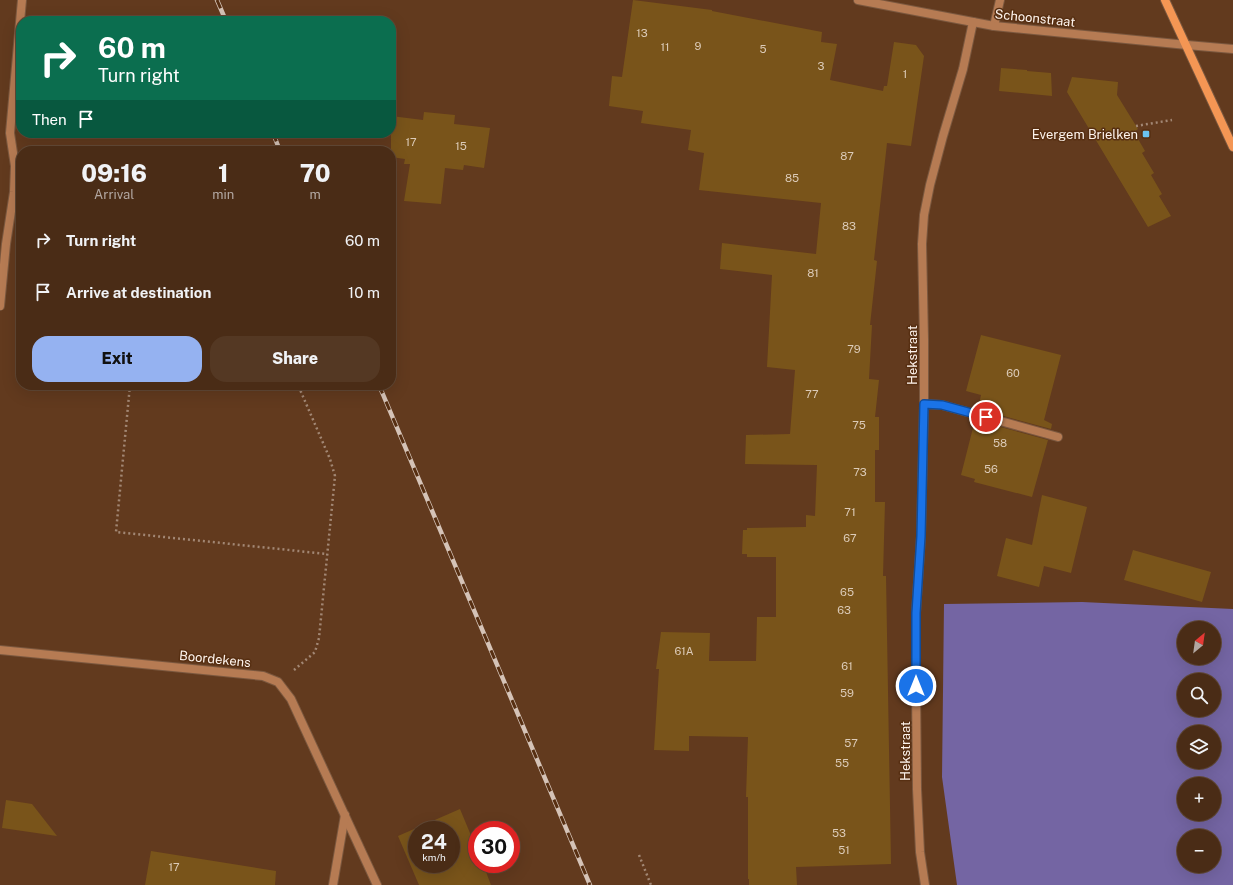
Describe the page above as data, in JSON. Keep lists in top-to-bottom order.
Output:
{
  "streets": {
    "street": ["Schoonstraat", "Hekstraat", "Boordekens"]
  },
  "crossings": [
    ["Schoonstraat", "Hekstraat"]
  ],
  "places": {
    "transit": ["Evergem Brielken"]
  },
  "house_numbers": [
    "13",
    "9",
    "11",
    "5",
    "3",
    "1",
    "17",
    "15",
    "87",
    "85",
    "83",
    "81",
    "79",
    "60",
    "77",
    "75",
    "58",
    "56",
    "73",
    "71",
    "67",
    "65",
    "63",
    "61A",
    "61",
    "59",
    "57",
    "55",
    "53",
    "51",
    "17"
  ],
  "north": "top right",
  "page": {
    "turn": ["60 m", "Turn right"],
    "then": "Then",
    "eta": [
      "09:16",
      "Arrival",
      "1",
      "min",
      "70",
      "m"
    ],
    "list": [
      {
        "name": "Turn right",
        "value": "60 m"
      },
      {
        "name": "Arrive at destination",
        "value": "10 m"
      }
    ],
    "buttons": ["Exit", "Share"],
    "map_buttons": ["+", "−"],
    "speed": "24 km/h",
    "limit": "30"
  }
}
